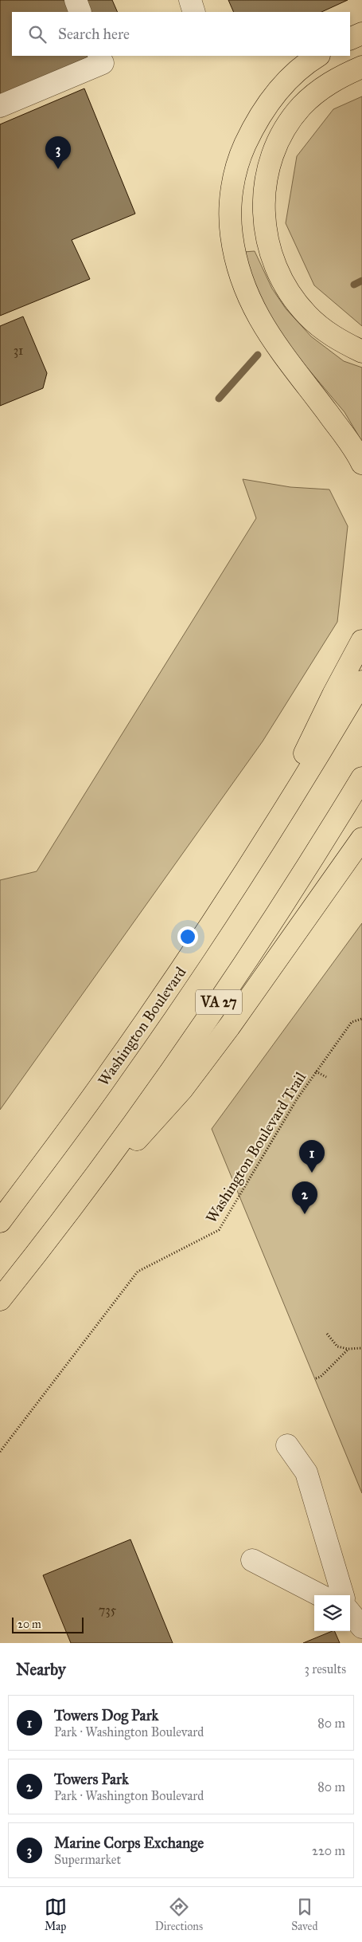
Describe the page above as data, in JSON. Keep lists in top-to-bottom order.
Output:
{
  "streets": {
    "highway": ["VA 27", "Washington Boulevard"],
    "path": ["Washington Boulevard Trail"]
  },
  "house_numbers": ["31", "735"],
  "scale_bar": "20 m",
  "page": {
    "search": "Search here",
    "pins": ["3", "1", "2"],
    "scale": "20 m",
    "heading": ["Nearby", "3 results"],
    "list": [
      {
        "mark": "1",
        "name": "Towers Dog Park",
        "note": "Park · Washington Boulevard",
        "value": "80 m"
      },
      {
        "mark": "2",
        "name": "Towers Park",
        "note": "Park · Washington Boulevard",
        "value": "80 m"
      },
      {
        "mark": "3",
        "name": "Marine Corps Exchange",
        "note": "Supermarket",
        "value": "220 m"
      }
    ],
    "nav": ["Map", "Directions", "Saved"]
  }
}
